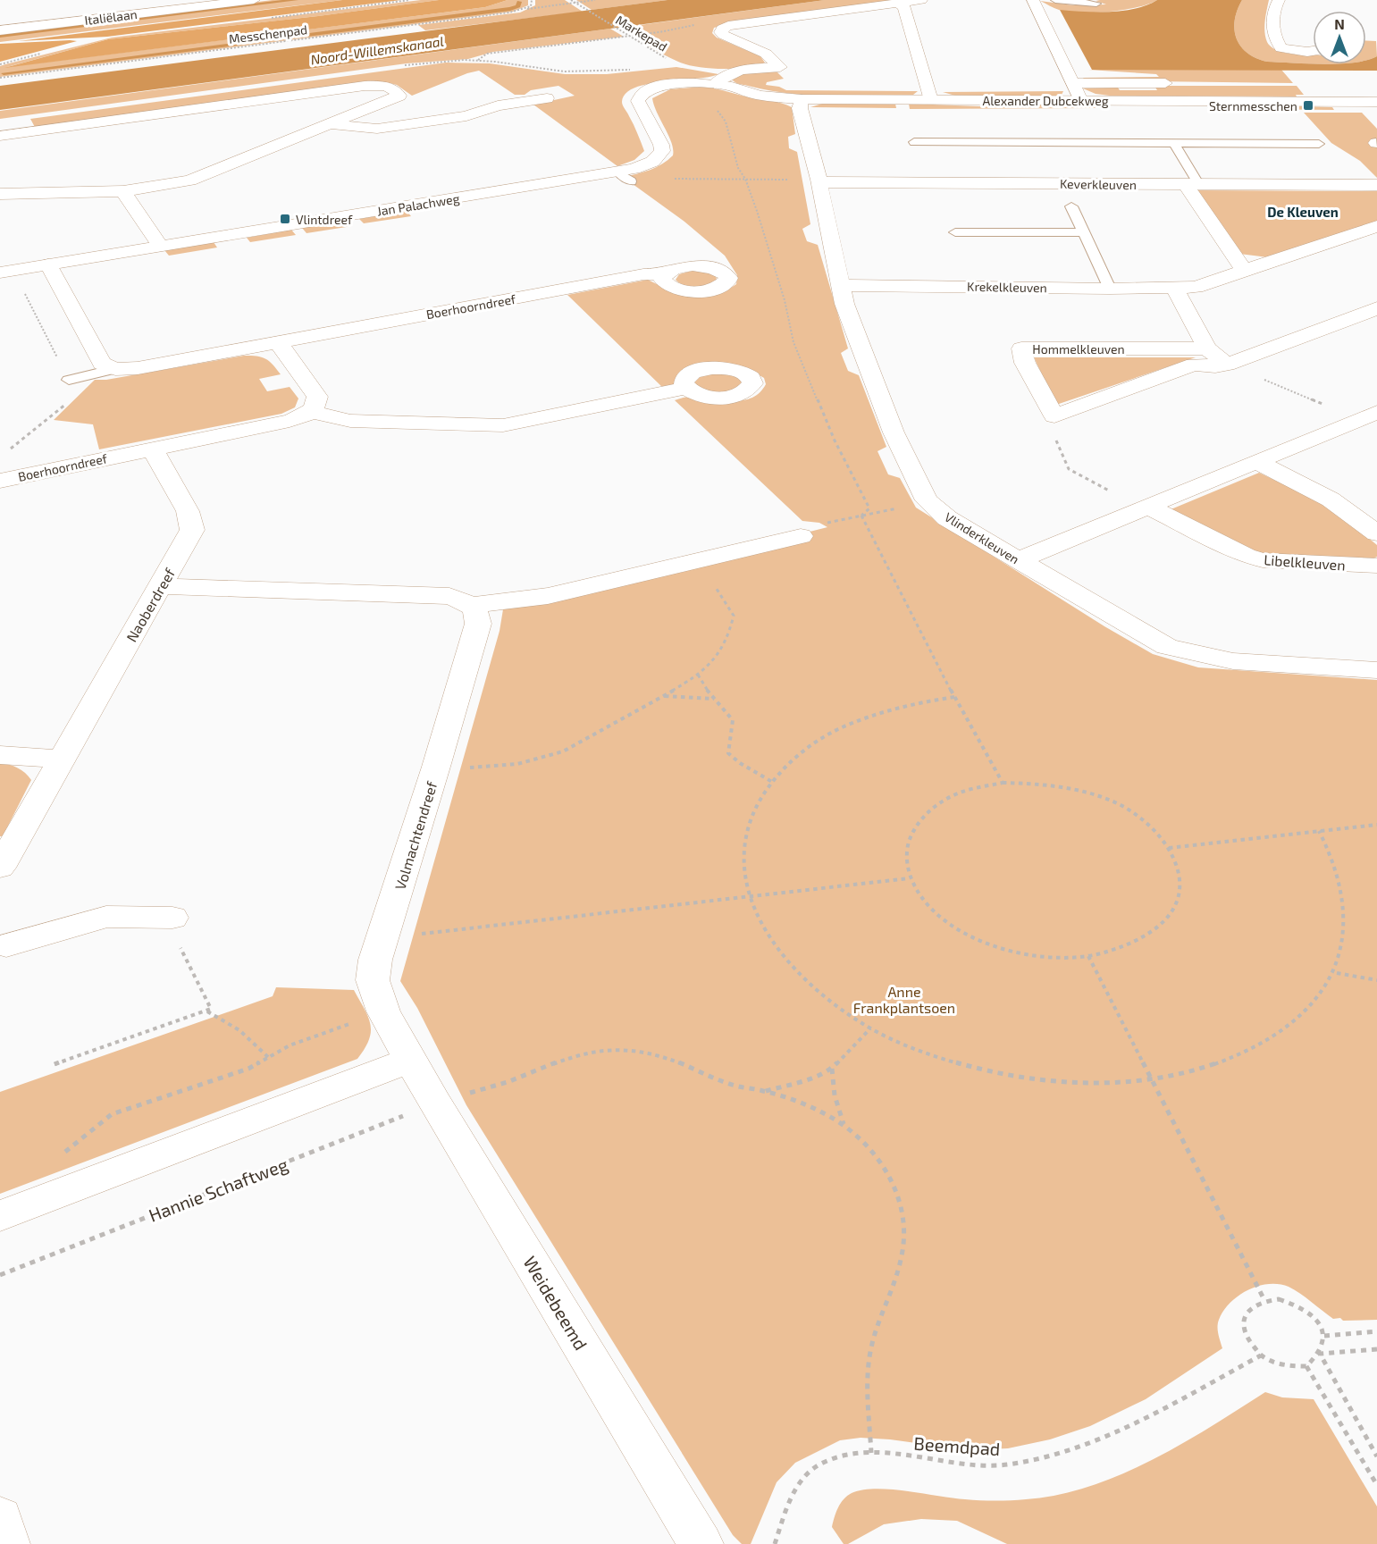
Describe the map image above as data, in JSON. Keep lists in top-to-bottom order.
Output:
{
  "streets": {
    "street": [
      "Italiëlaan",
      "Alexander Dubcekweg",
      "Keverkleuven",
      "Jan Palachweg",
      "Krekelkleuven",
      "Boerhoorndreef",
      "Hommelkleuven",
      "Vlinderkleuven",
      "Libelkleuven",
      "Naoberdreef",
      "Volmachtendreef",
      "Weidebeemd"
    ],
    "path": [
      "Markepad",
      "Messchenpad",
      "Hannie Schaftweg",
      "Beemdpad"
    ]
  },
  "crossings": [
    ["Markepad", "Messchenpad"],
    ["Alexander Dubcekweg", "Jan Palachweg"],
    ["Alexander Dubcekweg", "Vlinderkleuven"],
    ["Keverkleuven", "Vlinderkleuven"],
    ["Krekelkleuven", "Vlinderkleuven"],
    ["Boerhoorndreef", "Naoberdreef"],
    ["Volmachtendreef", "Weidebeemd"],
    ["Hannie Schaftweg", "Weidebeemd"]
  ],
  "districts": ["De Kleuven"],
  "water": ["Noord-Willemskanaal"],
  "parks": ["Anne Frankplantsoen"],
  "places": {
    "transit": ["Sternmesschen", "Vlintdreef"]
  },
  "north": "top"
}
